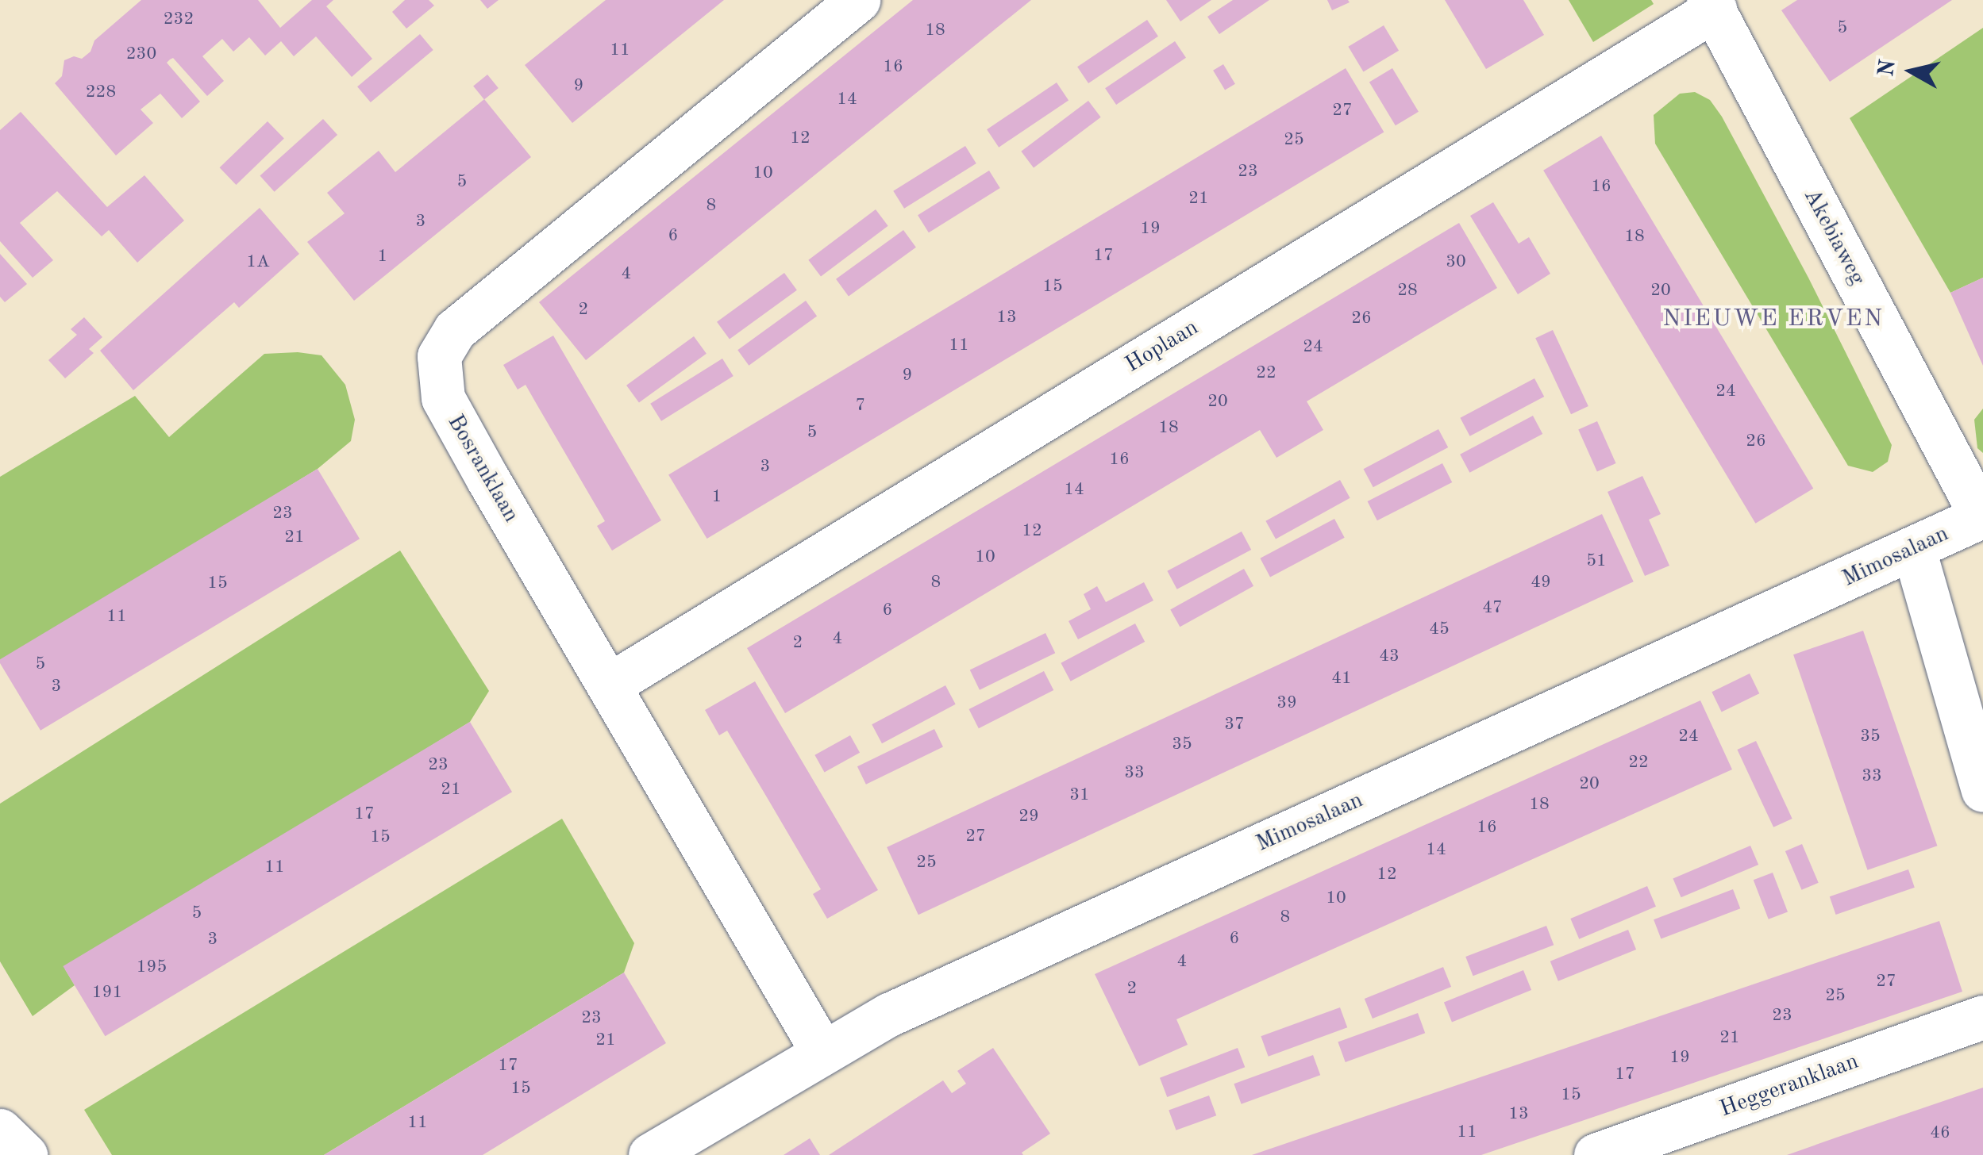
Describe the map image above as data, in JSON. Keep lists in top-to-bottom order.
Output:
{
  "streets": {
    "street": [
      "Akebiaweg",
      "Hoplaan",
      "Bosranklaan",
      "Mimosalaan",
      "Heggeranklaan"
    ]
  },
  "crossings": [
    ["Akebiaweg", "Hoplaan"],
    ["Akebiaweg", "Mimosalaan"],
    ["Hoplaan", "Bosranklaan"],
    ["Bosranklaan", "Mimosalaan"]
  ],
  "districts": ["NIEUWE ERVEN"],
  "house_numbers": [
    "232",
    "5",
    "18",
    "11",
    "230",
    "16",
    "9",
    "228",
    "14",
    "27",
    "12",
    "25",
    "23",
    "10",
    "5",
    "16",
    "21",
    "8",
    "3",
    "19",
    "6",
    "18",
    "17",
    "1",
    "1A",
    "30",
    "4",
    "15",
    "28",
    "20",
    "2",
    "13",
    "26",
    "11",
    "24",
    "22",
    "9",
    "24",
    "20",
    "7",
    "18",
    "5",
    "26",
    "16",
    "3",
    "14",
    "1",
    "23",
    "12",
    "21",
    "10",
    "51",
    "8",
    "49",
    "15",
    "47",
    "6",
    "11",
    "45",
    "4",
    "2",
    "43",
    "5",
    "41",
    "3",
    "39",
    "37",
    "24",
    "35",
    "35",
    "22",
    "23",
    "33",
    "33",
    "20",
    "21",
    "31",
    "18",
    "17",
    "29",
    "16",
    "27",
    "15",
    "14",
    "25",
    "11",
    "12",
    "10",
    "5",
    "8",
    "6",
    "3",
    "4",
    "195",
    "27",
    "2",
    "191",
    "25",
    "23",
    "23",
    "21",
    "21",
    "19",
    "17",
    "17",
    "15",
    "15",
    "13",
    "11",
    "11",
    "46"
  ],
  "north": "left"
}
